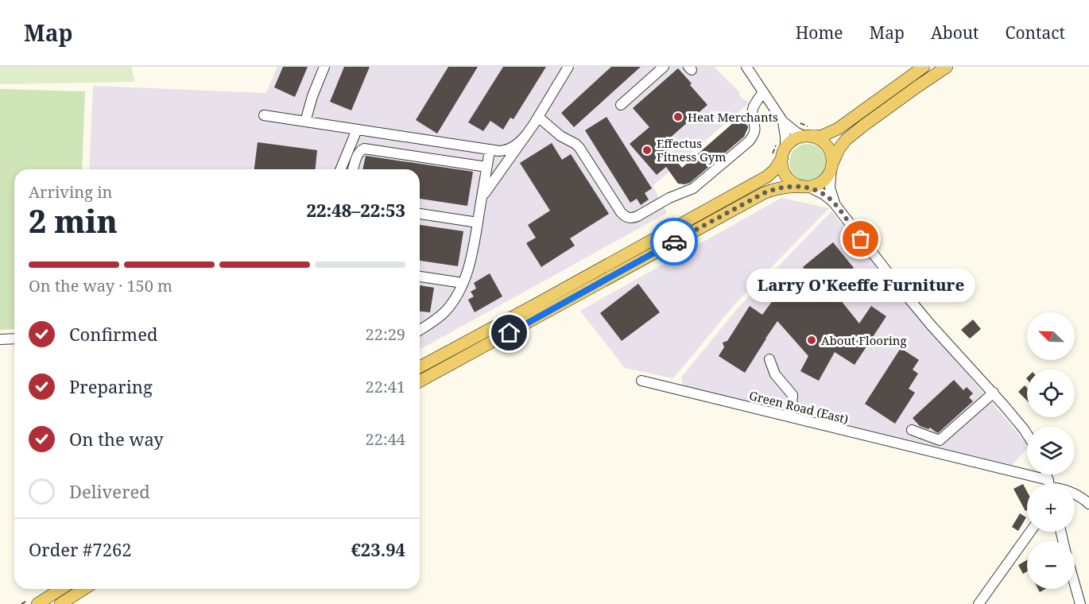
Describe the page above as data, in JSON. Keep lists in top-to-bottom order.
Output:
{
  "streets": {
    "street": ["Green Road (East)"]
  },
  "places": [
    "Heat Merchants",
    "Effectus Fitness Gym",
    "Larry O'Keeffe Furniture",
    "About Flooring"
  ],
  "north": "top left",
  "page": {
    "header": "Map",
    "nav": [
      "Home",
      "Map",
      "About",
      "Contact"
    ],
    "heading": ["2 min", "Arriving in", "22:48–22:53"],
    "panel": ["Order #7262", "€23.94"],
    "bar": "On the way · 150 m",
    "bubble": "Larry O'Keeffe Furniture",
    "list": [
      ["Confirmed", "22:29"],
      ["Preparing", "22:41"],
      ["On the way", "22:44"],
      "Delivered"
    ],
    "map_buttons": ["+", "−"]
  }
}
